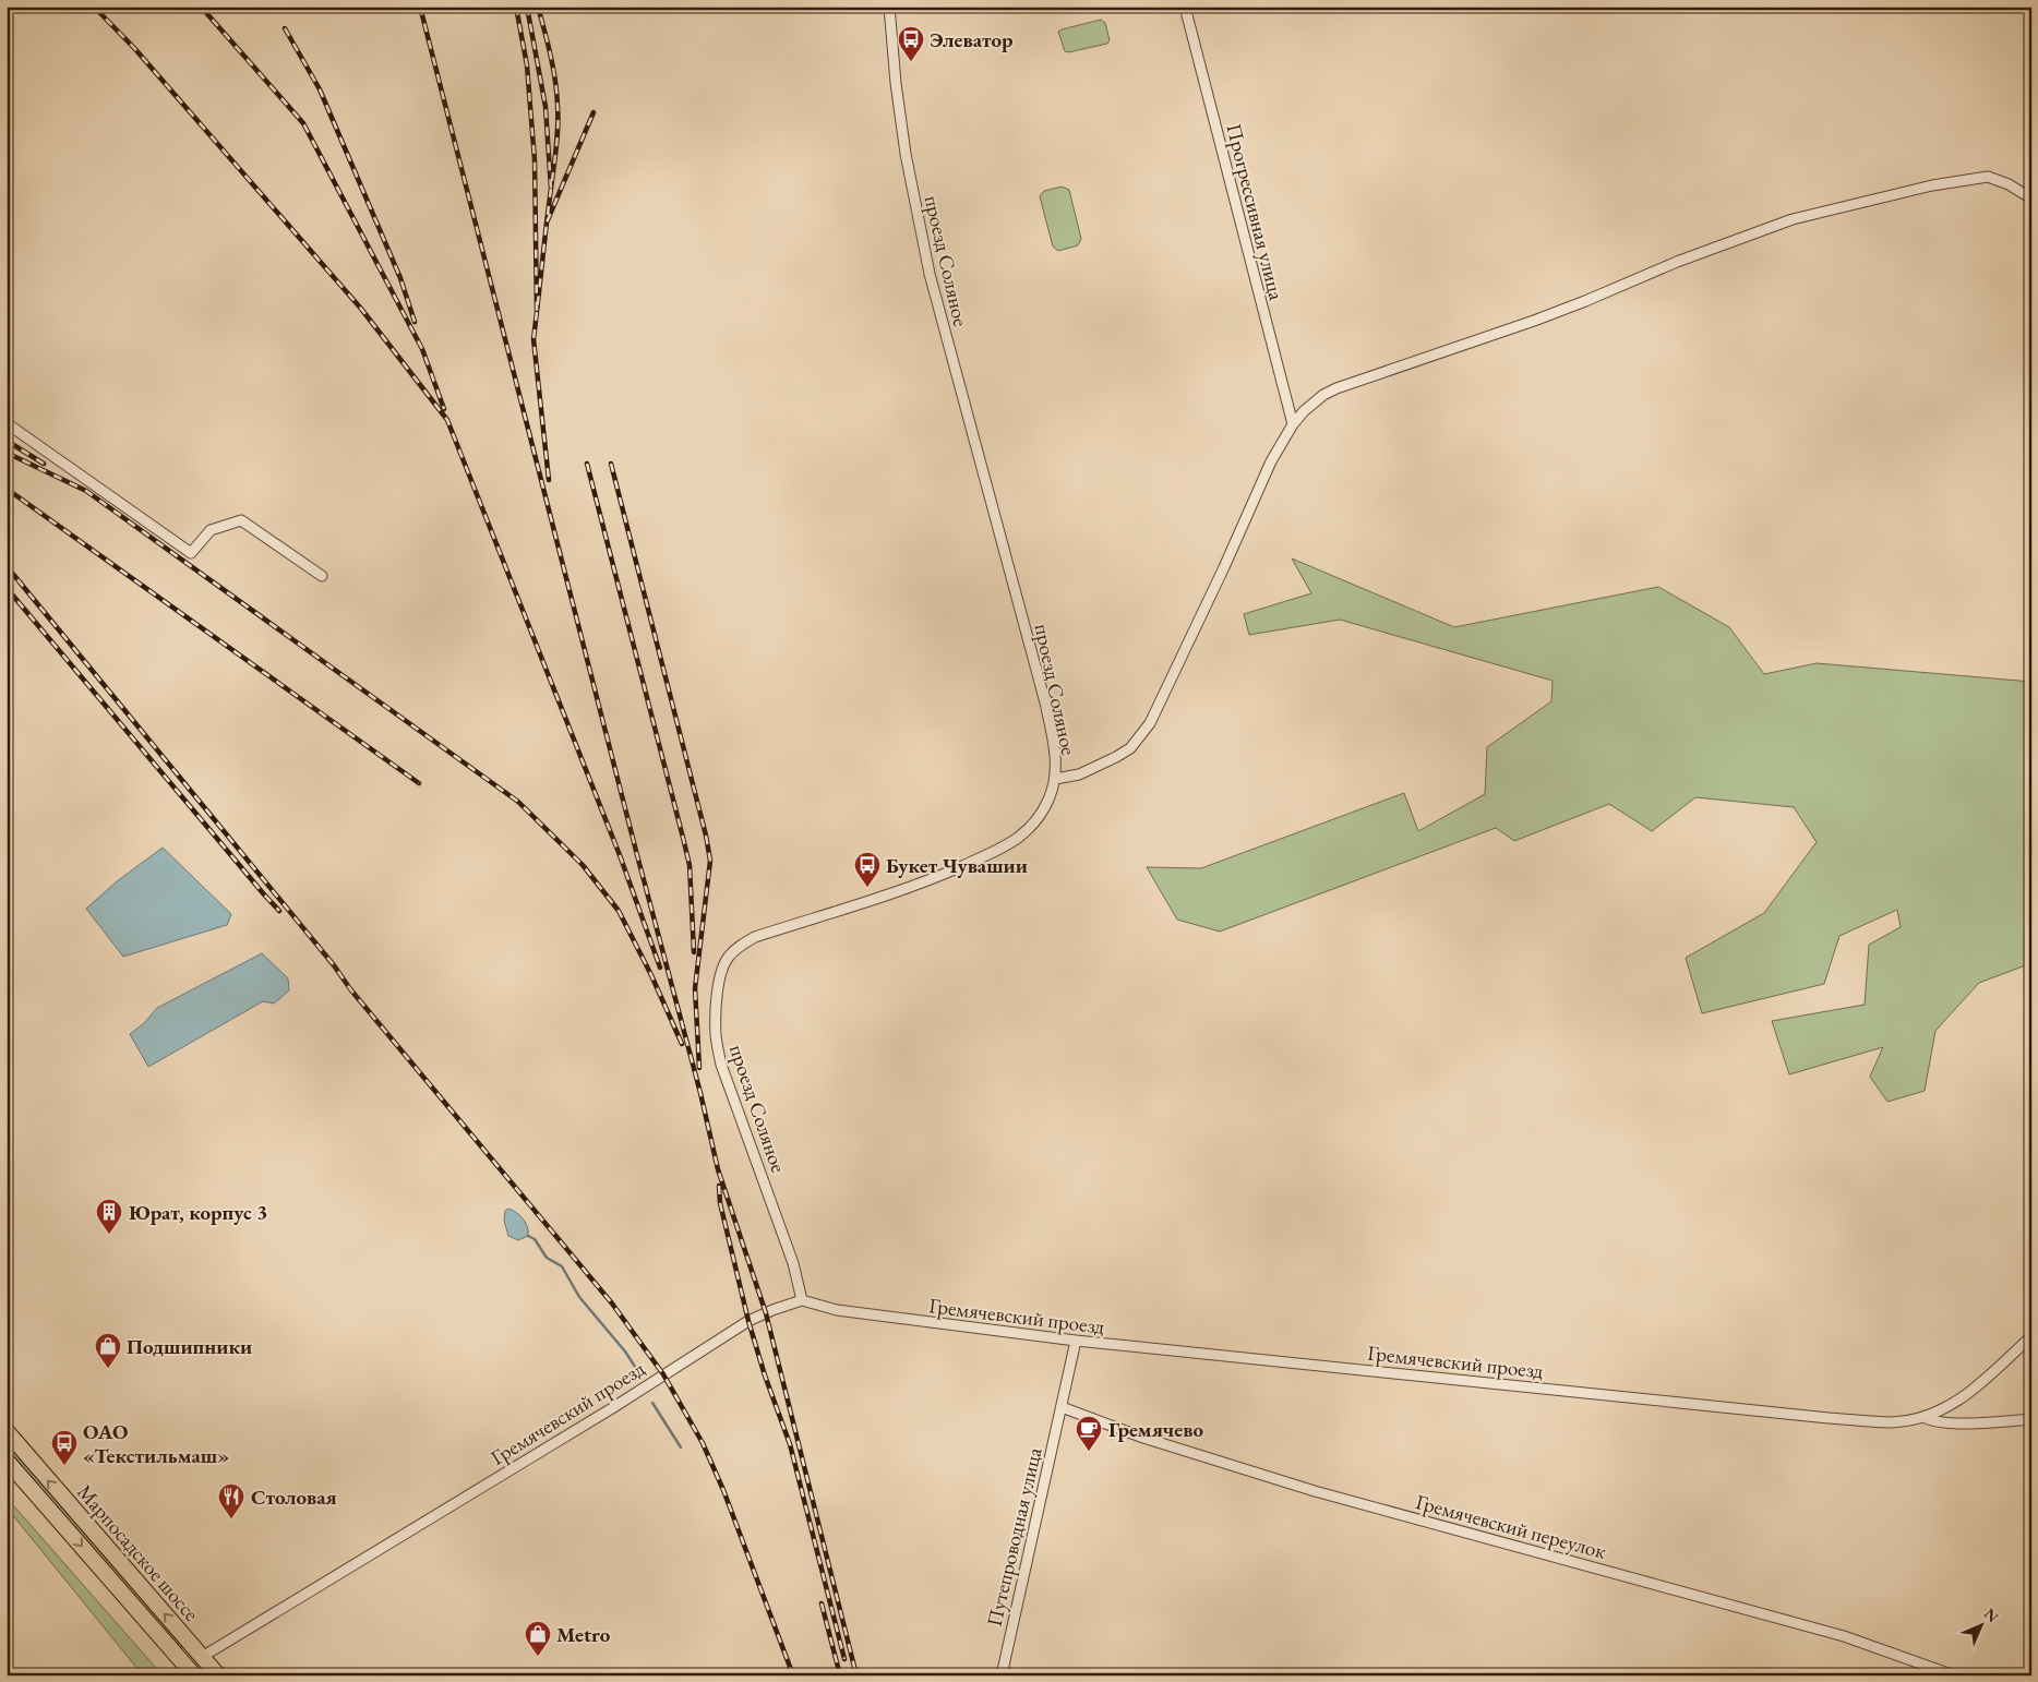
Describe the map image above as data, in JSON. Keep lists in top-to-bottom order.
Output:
{
  "streets": {
    "main road": ["Марпосадское шоссе"],
    "street": [
      "Прогрессивная улица",
      "проезд Соляное",
      "Гремячевский проезд",
      "Гремячевский переулок",
      "Путепроводная улица"
    ]
  },
  "crossings": [
    ["проезд Соляное", "Гремячевский проезд"],
    ["Гремячевский проезд", "Путепроводная улица"],
    ["Гремячевский проезд", "Марпосадское шоссе"],
    ["Гремячевский переулок", "Путепроводная улица"]
  ],
  "places": {
    "bus stop": ["Элеватор", "Букет Чувашии", "ОАО «Текстильмаш»"],
    "building": ["Юрат, корпус 3"],
    "shop": ["Подшипники", "Metro"],
    "cafe": ["Гремячево"],
    "restaurant": ["Столовая"]
  },
  "north": "top right"
}
